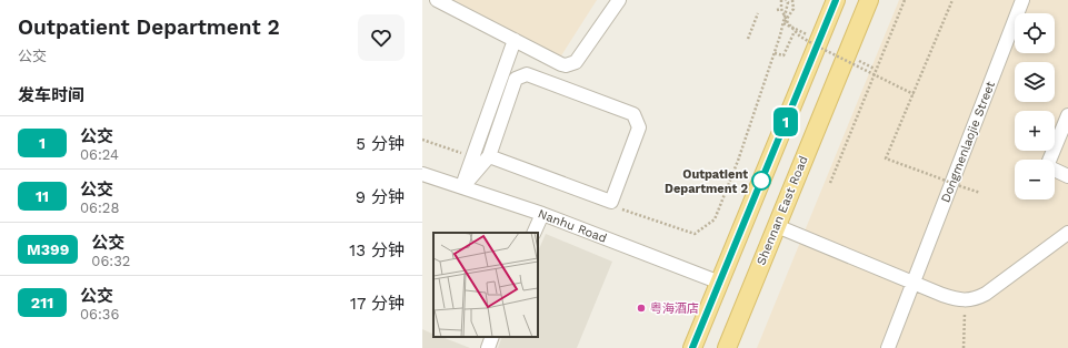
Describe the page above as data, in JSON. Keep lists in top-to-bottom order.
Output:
{
  "streets": {
    "main road": ["Shennan East Road"],
    "street": ["Dongmenlaojie Street", "Nanhu Road"]
  },
  "places": ["Outpatient Department 2", "粤海酒店"],
  "lines": ["bus line 1"],
  "page": {
    "heading": [
      ["Outpatient Department 2", "公交"],
      "发车时间"
    ],
    "on_map": "1",
    "map_buttons": ["+", "−"],
    "list": [
      {
        "mark": "1",
        "name": "公交",
        "note": "06:24",
        "value": "5 分钟"
      },
      {
        "mark": "11",
        "name": "公交",
        "note": "06:28",
        "value": "9 分钟"
      },
      {
        "mark": "M399",
        "name": "公交",
        "note": "06:32",
        "value": "13 分钟"
      },
      {
        "mark": "211",
        "name": "公交",
        "note": "06:36",
        "value": "17 分钟"
      }
    ]
  }
}
